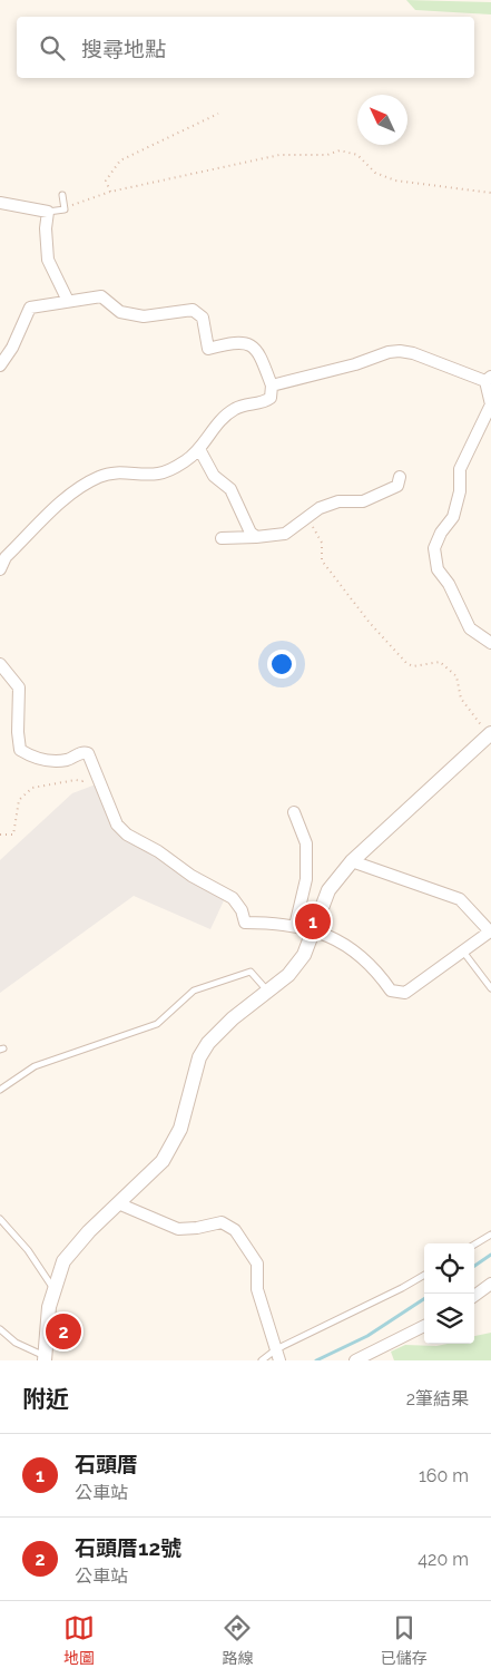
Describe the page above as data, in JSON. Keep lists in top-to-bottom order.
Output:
{
  "north": "top left",
  "page": {
    "search": "搜尋地點",
    "pins": ["1", "2"],
    "heading": ["附近", "2筆結果"],
    "list": [
      {
        "mark": "1",
        "name": "石頭厝",
        "note": "公車站",
        "value": "160 m"
      },
      {
        "mark": "2",
        "name": "石頭厝12號",
        "note": "公車站",
        "value": "420 m"
      }
    ],
    "nav": ["地圖", "路線", "已儲存"]
  }
}
